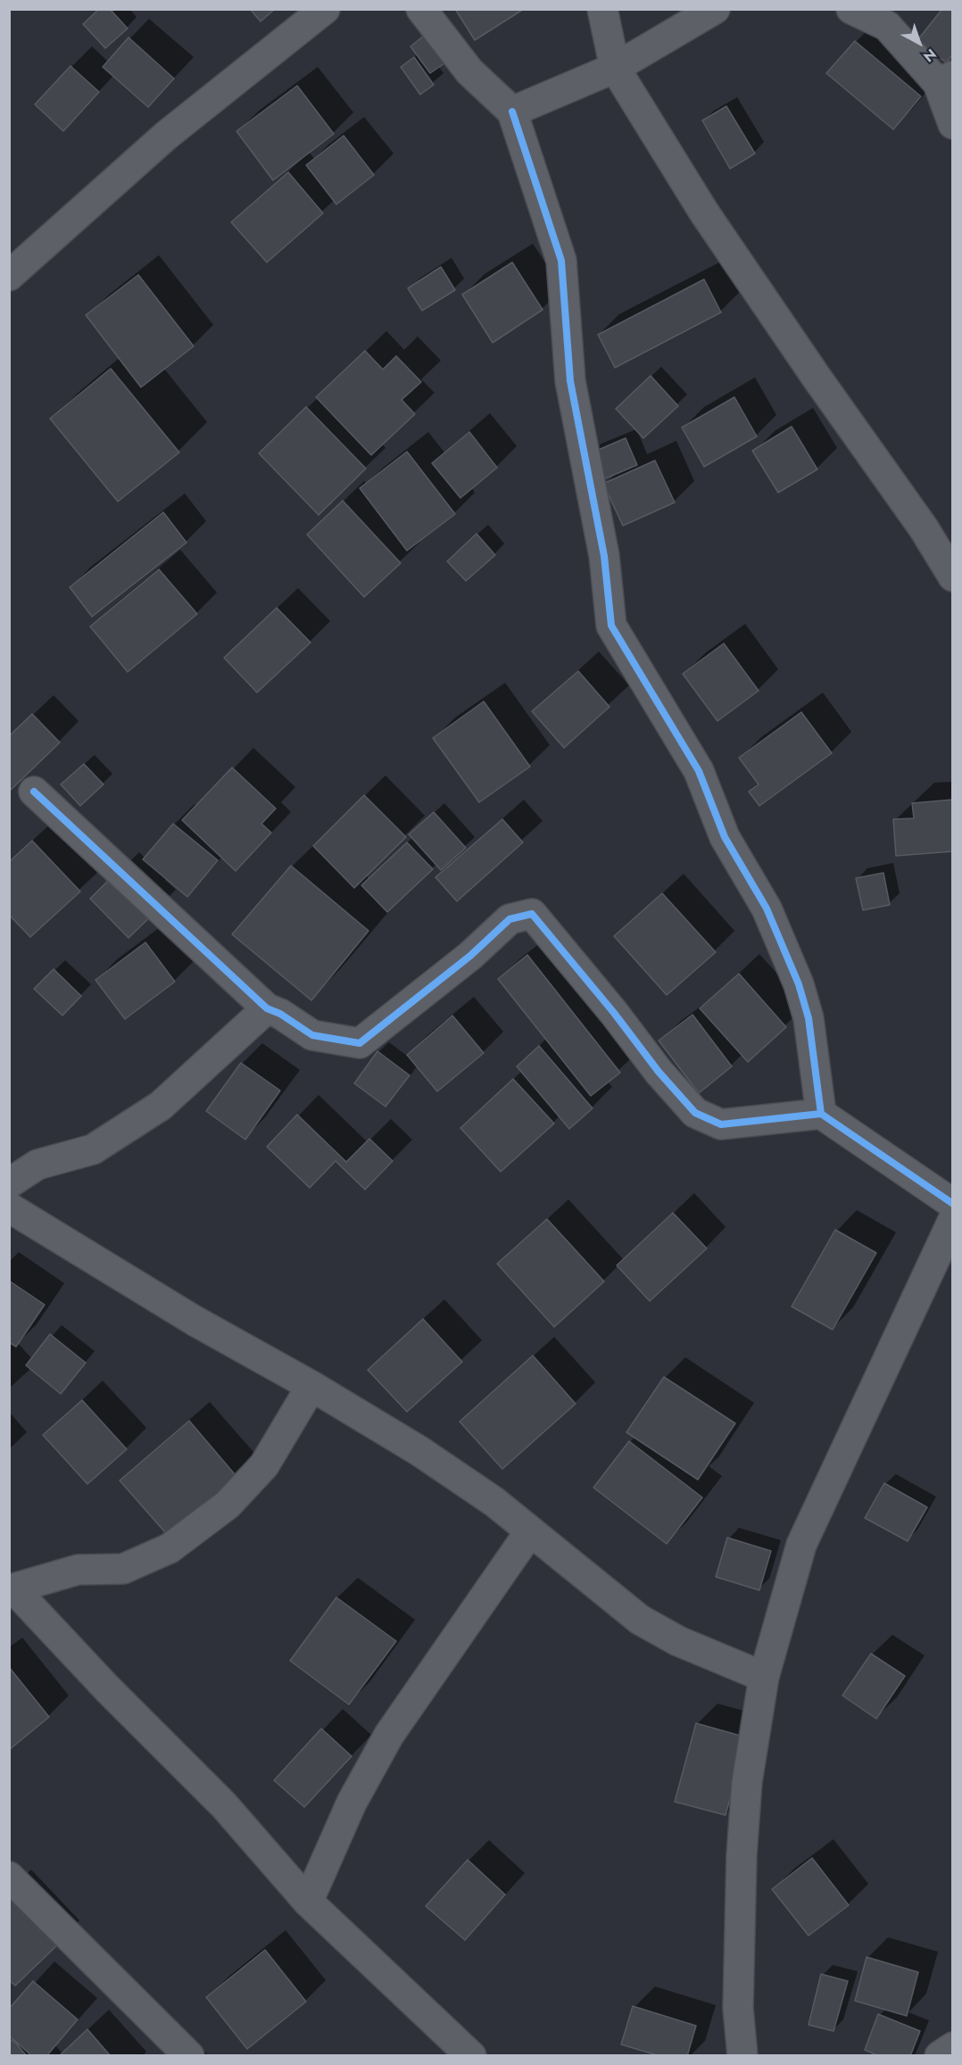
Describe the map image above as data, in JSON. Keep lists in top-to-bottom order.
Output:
{
  "north": "bottom right"
}
